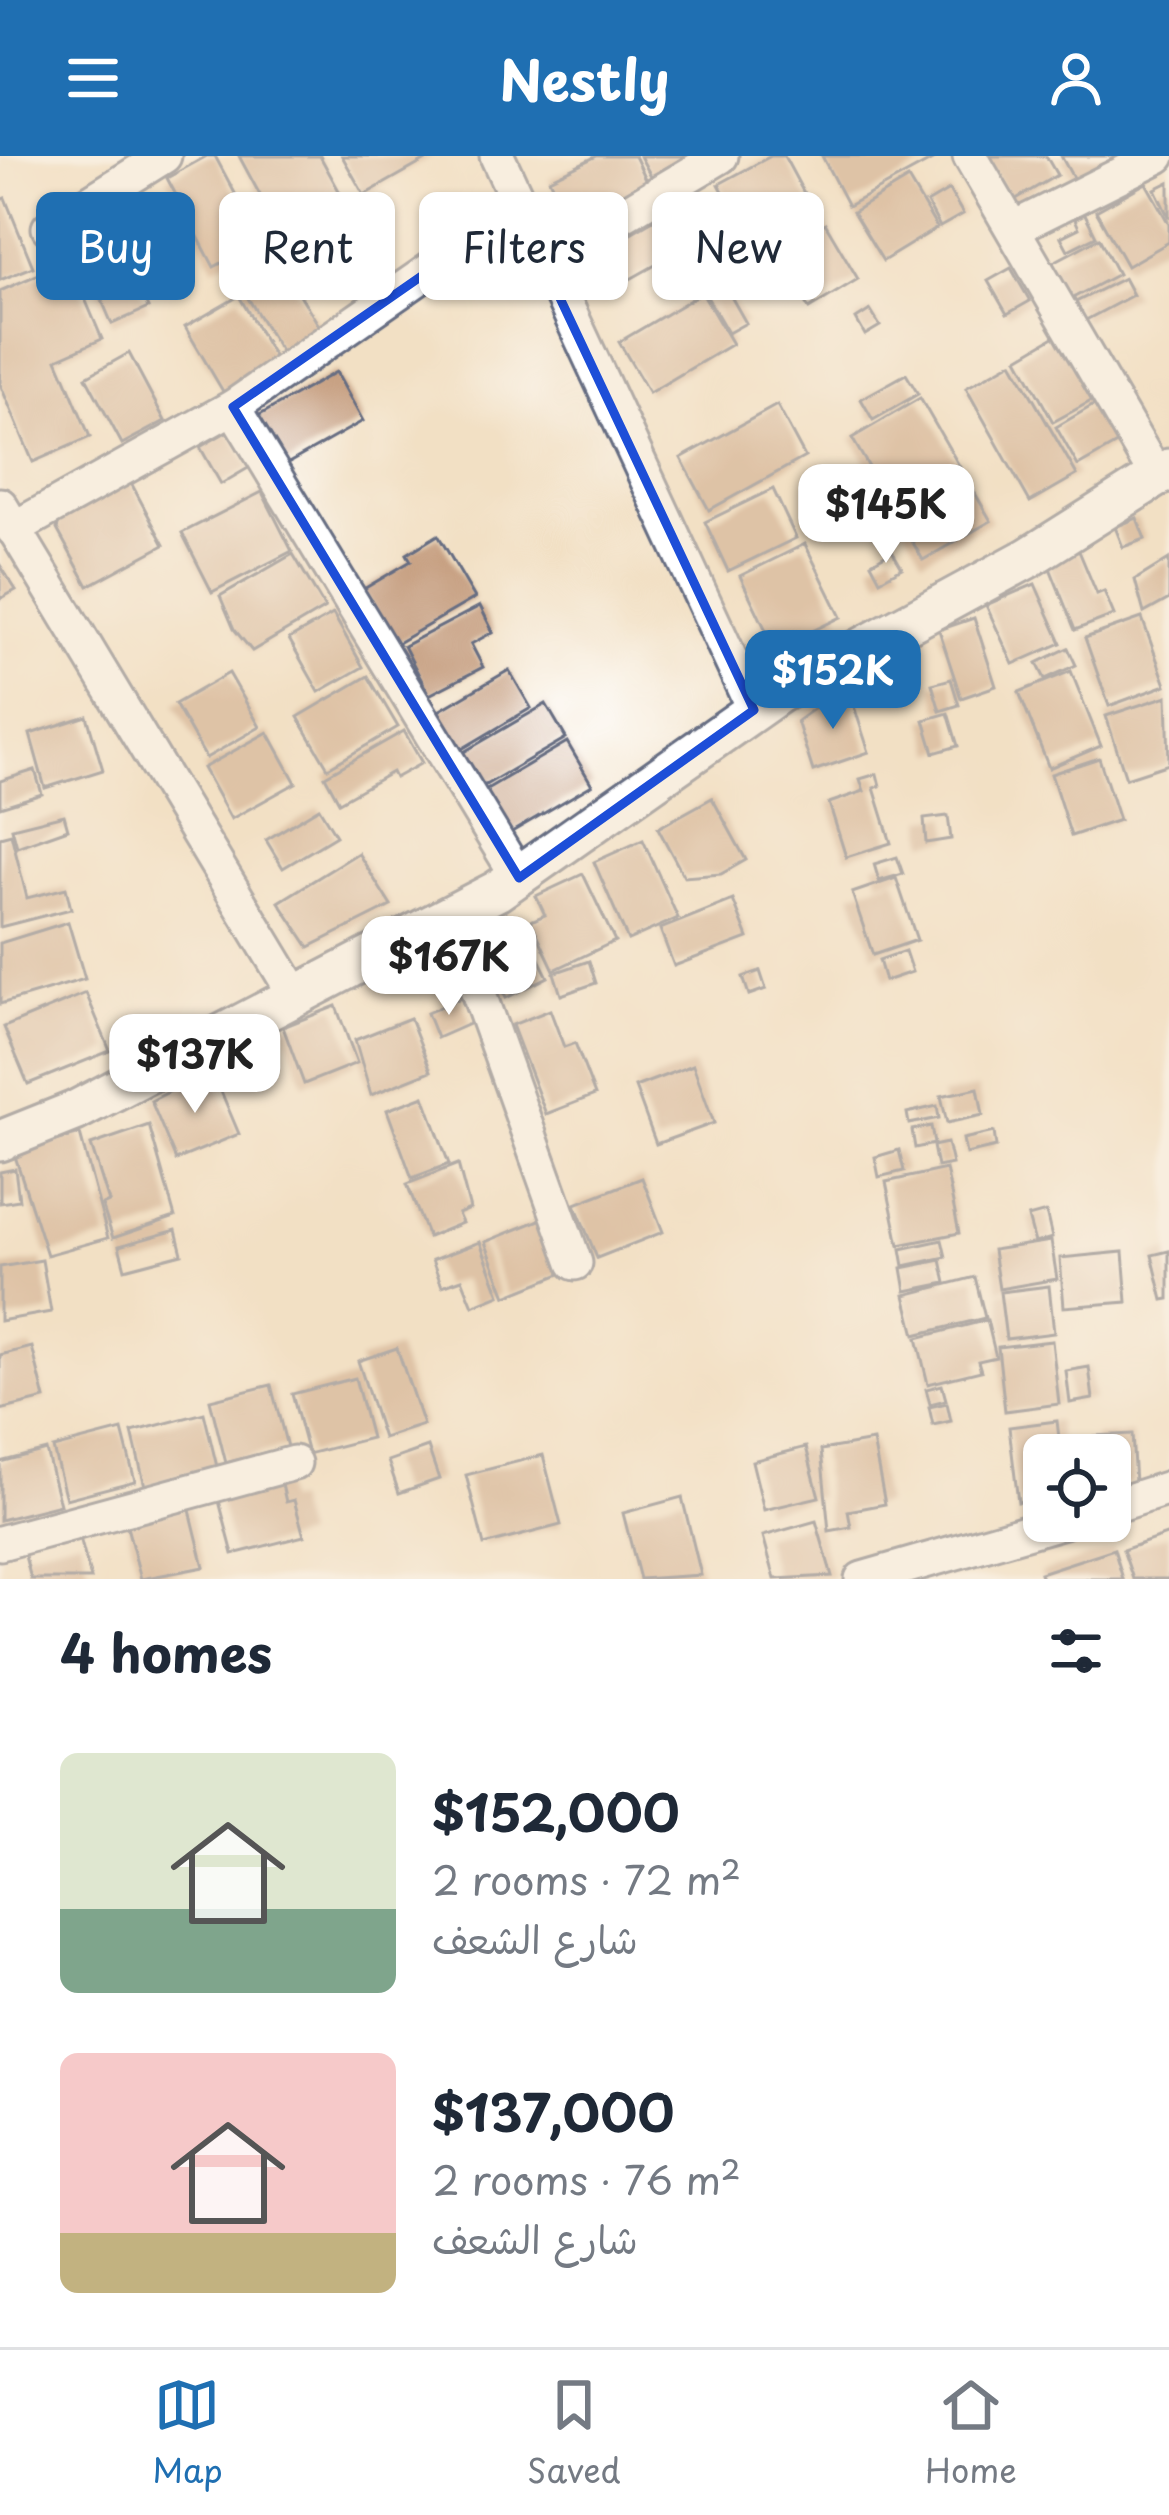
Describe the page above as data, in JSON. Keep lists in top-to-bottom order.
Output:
{
  "page": {
    "header": "Nestly",
    "chip": [
      "Buy",
      "Rent",
      "Filters",
      "New"
    ],
    "price": [
      "$145K",
      "$152K",
      "$167K",
      "$137K"
    ],
    "heading": "4 homes",
    "list": [
      {
        "name": "$152,000",
        "note": "2 rooms · 72 m² · شارع الشعف"
      },
      {
        "name": "$137,000",
        "note": "2 rooms · 76 m² · شارع الشعف"
      }
    ],
    "tabs": ["Map", "Saved", "Home"]
  }
}
